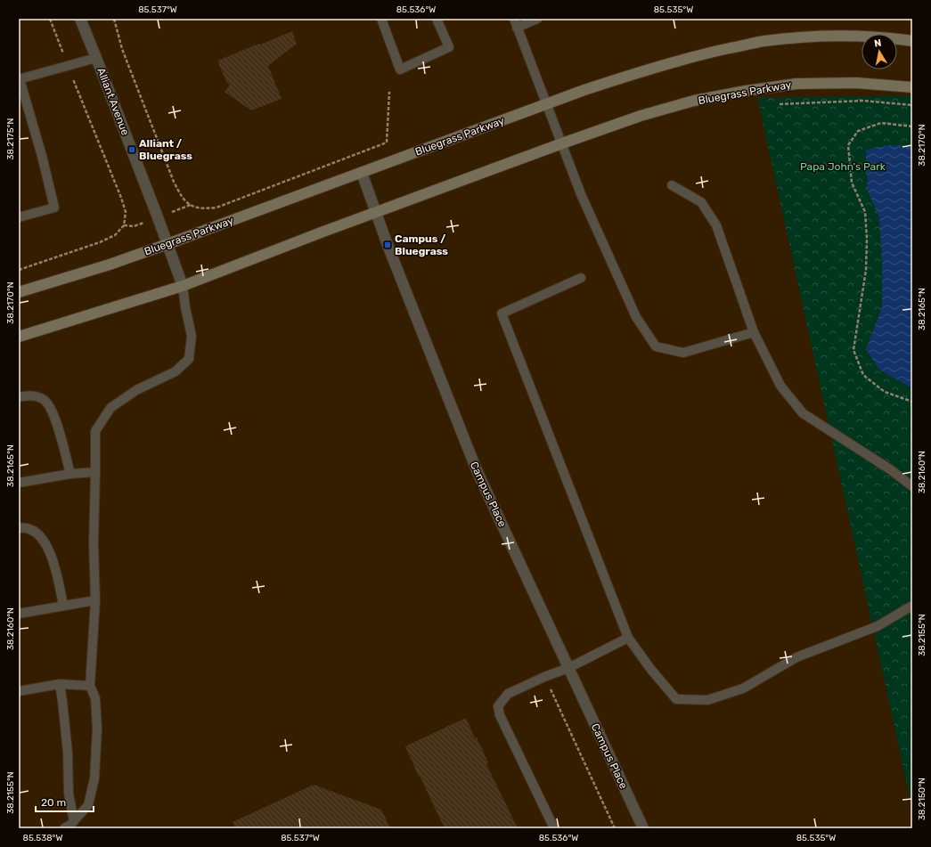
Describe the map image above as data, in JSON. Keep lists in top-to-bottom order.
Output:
{
  "streets": {
    "street": ["Bluegrass Parkway", "Alliant Avenue", "Campus Place"]
  },
  "crossings": [
    ["Bluegrass Parkway", "Alliant Avenue"],
    ["Bluegrass Parkway", "Campus Place"]
  ],
  "parks": ["Papa John's Park"],
  "places": {
    "transit": ["Alliant / Bluegrass", "Campus / Bluegrass"]
  },
  "scale_bar": "20 m",
  "north": "top",
  "coordinates": [
    "85.537°W",
    "85.536°W",
    "85.535°W",
    "38.2175°N",
    "38.2170°N",
    "38.2165°N",
    "38.2160°N",
    "38.2155°N",
    "38.2150°N",
    "85.538°W"
  ]
}
